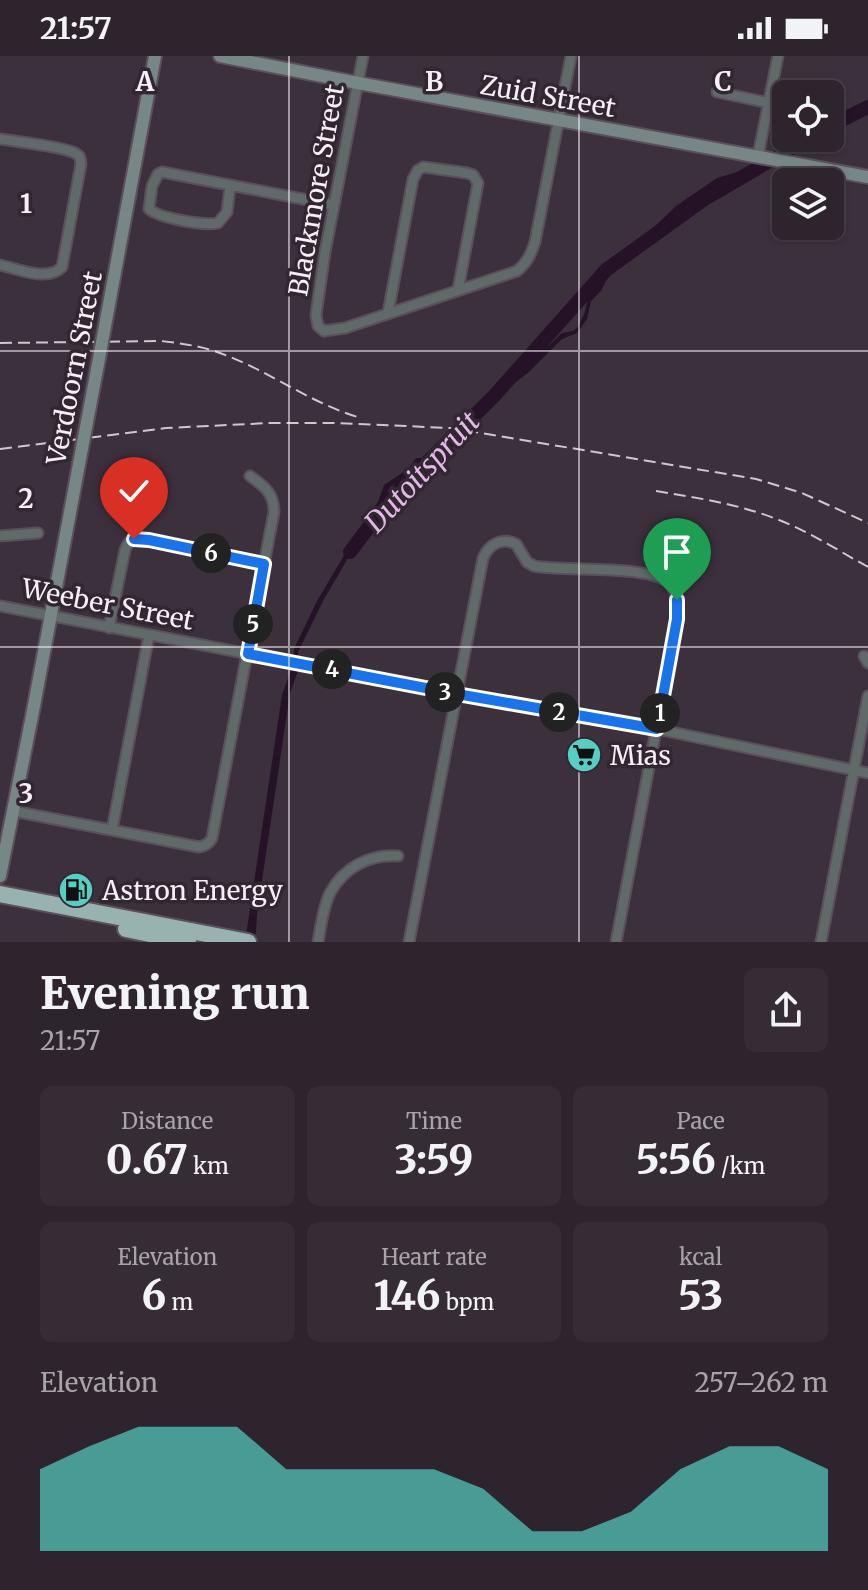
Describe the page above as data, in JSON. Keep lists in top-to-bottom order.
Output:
{
  "streets": {
    "street": [
      "Zuid Street",
      "Blackmore Street",
      "Verdoorn Street",
      "Weeber Street"
    ]
  },
  "crossings": [
    ["Zuid Street", "Blackmore Street"],
    ["Verdoorn Street", "Weeber Street"]
  ],
  "water": ["Dutoitspruit"],
  "places": {
    "supermarket": ["Mias"],
    "fuel station": ["Astron Energy"]
  },
  "page": {
    "status": "21:57",
    "pins": [
      "6",
      "5",
      "4",
      "3",
      "2",
      "1"
    ],
    "heading": ["Evening run", "21:57"],
    "stats": [
      ["Distance", "0.67 km"],
      ["Time", "3:59"],
      ["Pace", "5:56 /km"],
      ["Elevation", "6 m"],
      ["Heart rate", "146 bpm"],
      ["kcal", "53"]
    ],
    "chart": ["Elevation", "257–262 m"]
  },
  "grid": {
    "columns": ["A", "B", "C"],
    "rows": ["1", "2", "3"]
  }
}
